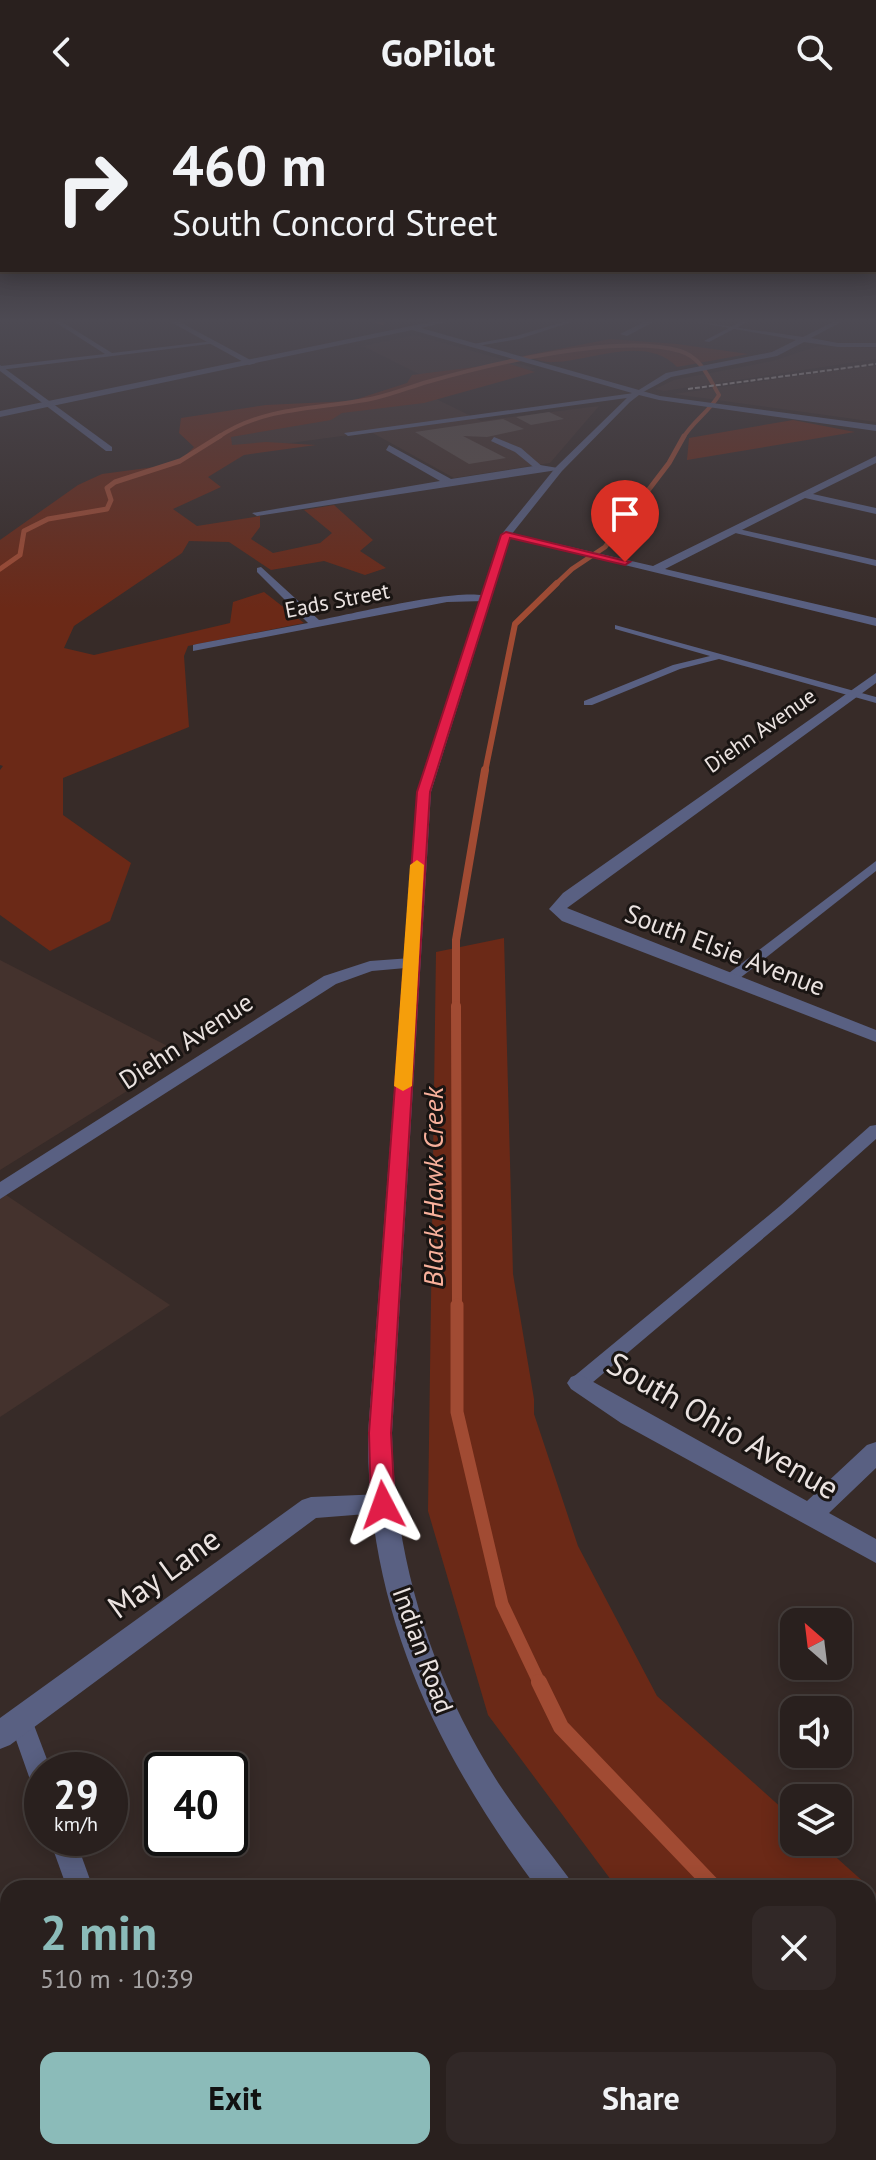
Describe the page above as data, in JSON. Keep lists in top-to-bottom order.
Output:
{
  "streets": {
    "street": [
      "Eads Street",
      "Diehn Avenue",
      "South Elsie Avenue",
      "South Ohio Avenue",
      "May Lane",
      "Indian Road"
    ]
  },
  "crossings": [
    ["Eads Street", "Indian Road"],
    ["Diehn Avenue", "South Elsie Avenue"],
    ["Diehn Avenue", "Indian Road"],
    ["May Lane", "Indian Road"]
  ],
  "water": ["Black Hawk Creek"],
  "north": "top left",
  "page": {
    "header": "GoPilot",
    "turn": ["460 m", "South Concord Street"],
    "speed": "29 km/h",
    "limit": "40",
    "heading": ["2 min", "510 m · 10:39"],
    "buttons": ["Exit", "Share"]
  }
}
